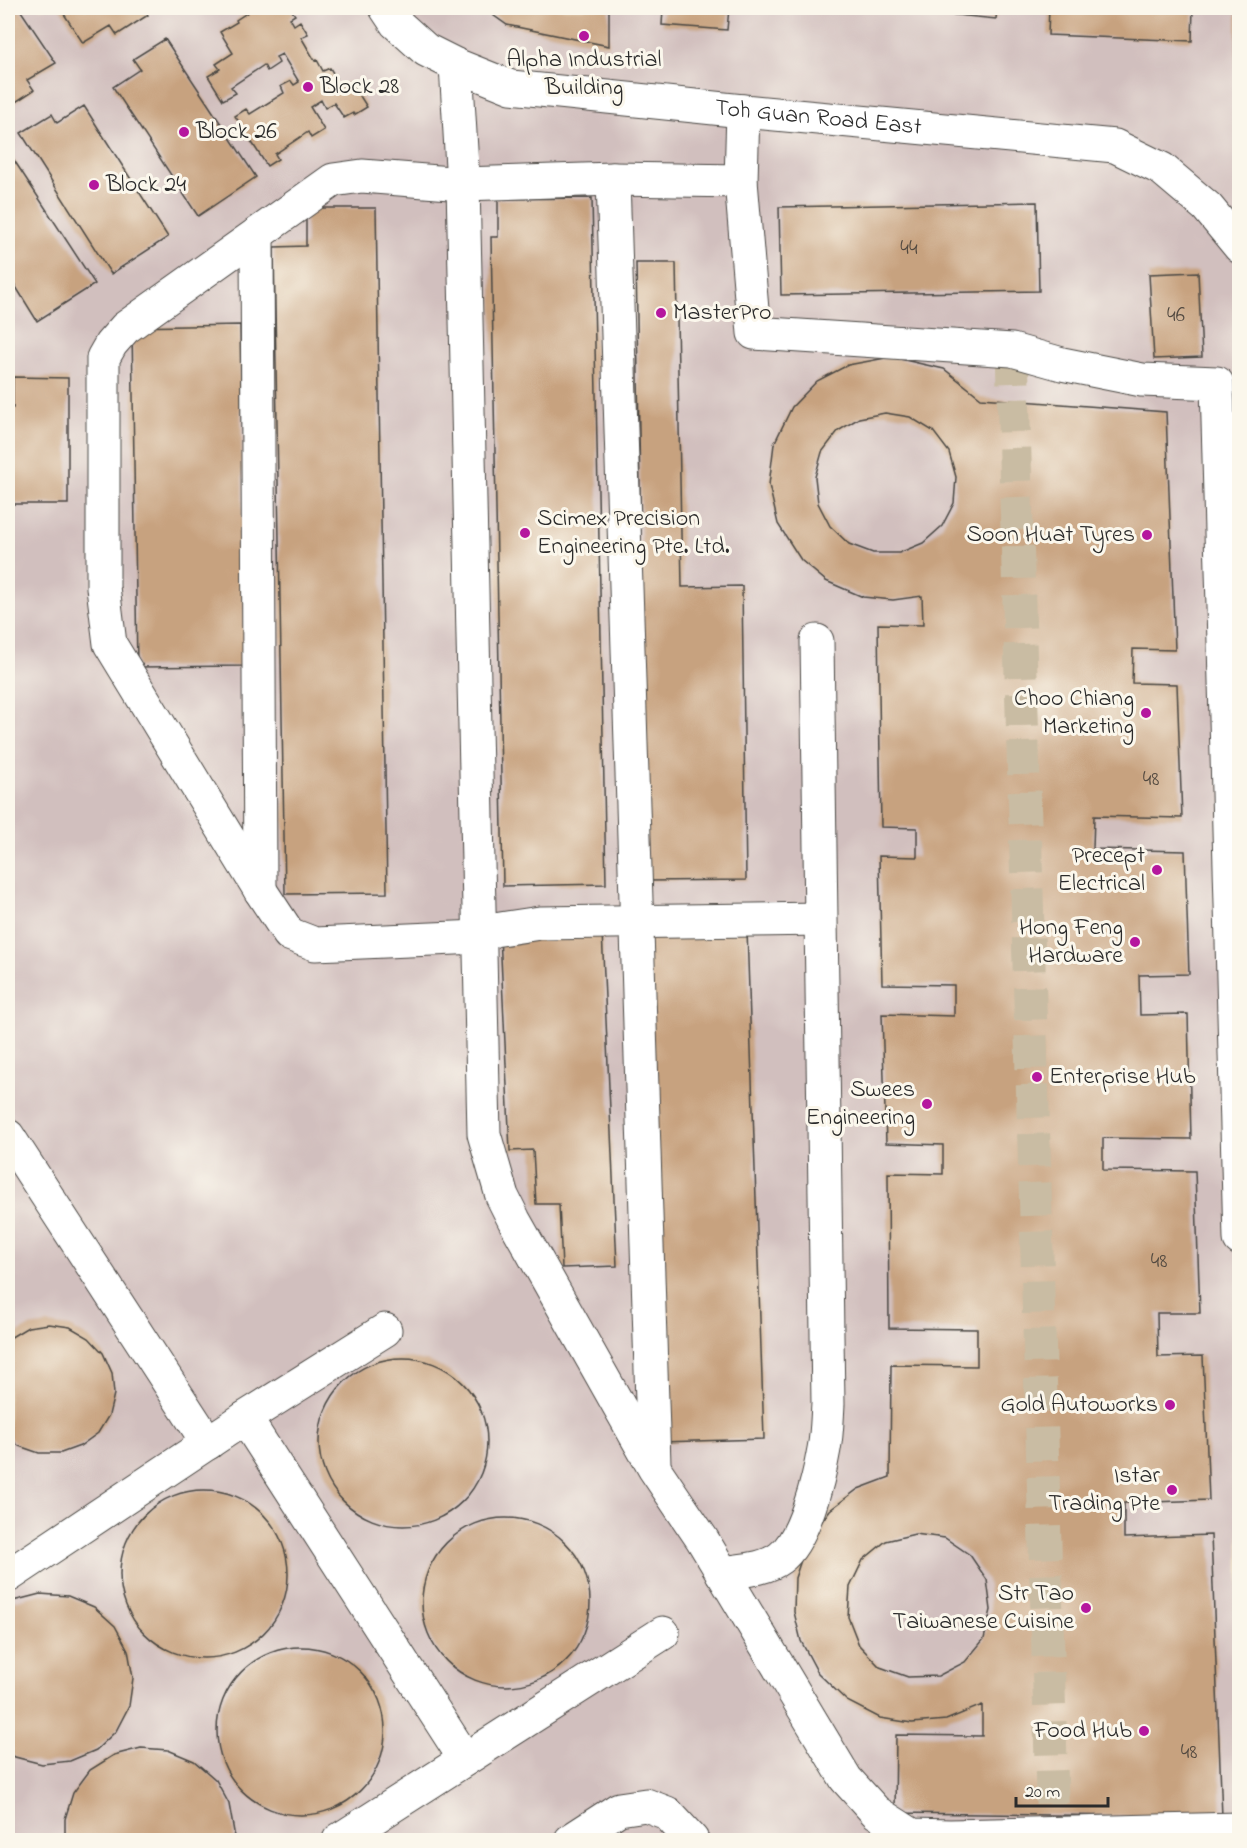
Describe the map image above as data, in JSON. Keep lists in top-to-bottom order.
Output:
{
  "streets": {
    "street": ["Toh Guan Road East"]
  },
  "places": [
    "Alpha Industrial Building",
    "Block 28",
    "Block 26",
    "Block 24",
    "MasterPro",
    "Scimex Precision Engineering Pte. Ltd.",
    "Soon Huat Tyres",
    "Choo Chiang Marketing",
    "Precept Electrical",
    "Hong Feng Hardware",
    "Enterprise Hub",
    "Swees Engineering",
    "Gold Autoworks",
    "Istar Trading Pte",
    "Str Tao Taiwanese Cuisine",
    "Food Hub"
  ],
  "house_numbers": [
    "44",
    "46",
    "48",
    "48",
    "48"
  ],
  "scale_bar": "20 m"
}
